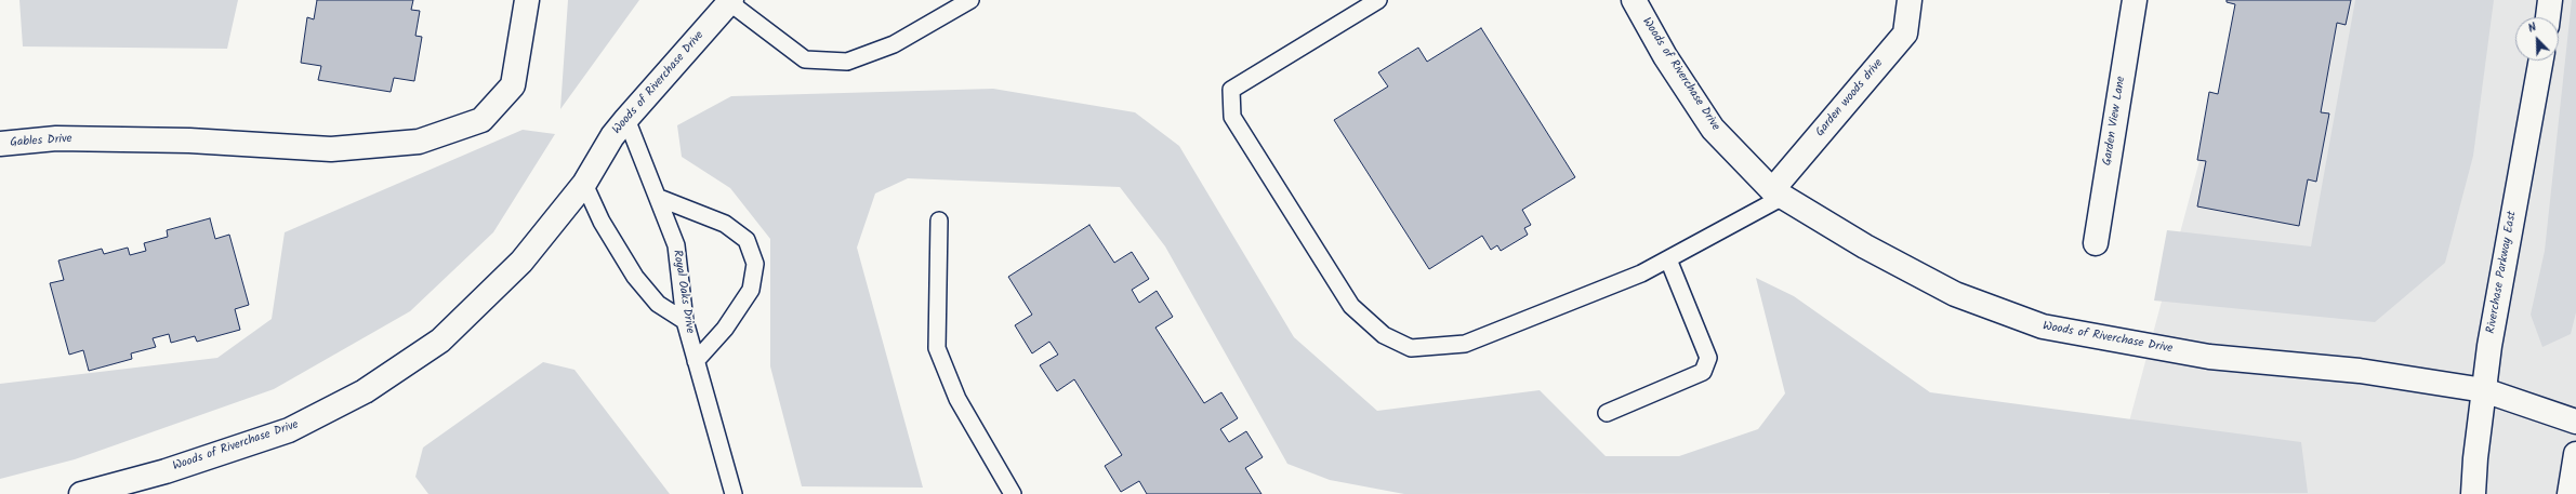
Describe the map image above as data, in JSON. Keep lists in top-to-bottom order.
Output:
{
  "streets": {
    "street": [
      "Woods of Riverchase Drive",
      "Garden woods drive",
      "Garden View Lane",
      "Gables Drive",
      "Riverchase Parkway East"
    ],
    "lane": ["Royal Oaks Drive"]
  },
  "crossings": [
    ["Woods of Riverchase Drive", "Garden woods drive"],
    ["Woods of Riverchase Drive", "Riverchase Parkway East"],
    ["Woods of Riverchase Drive", "Royal Oaks Drive"]
  ],
  "north": "top left"
}
